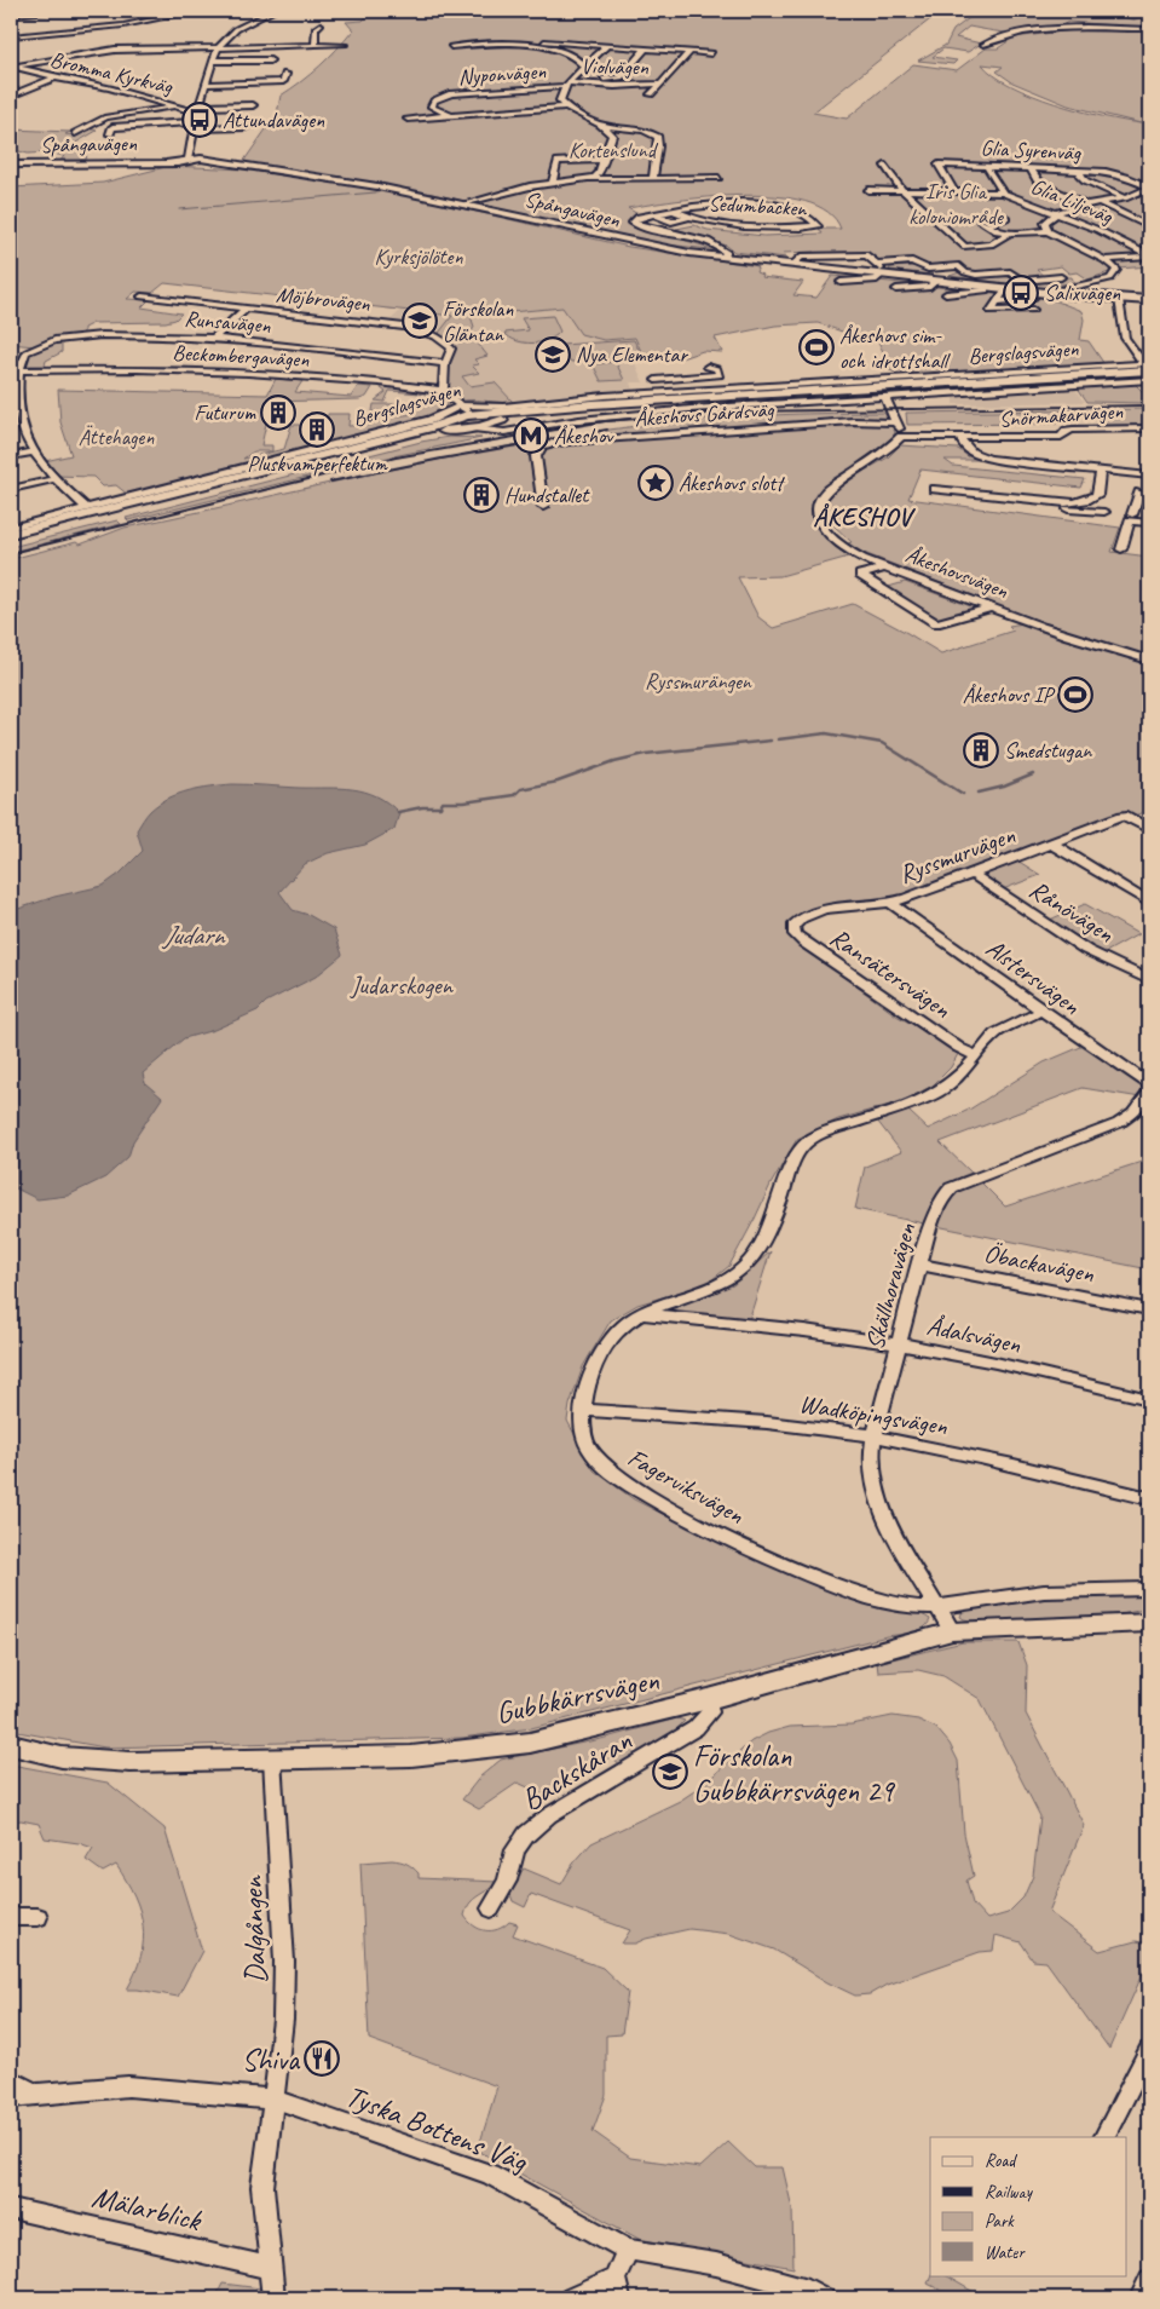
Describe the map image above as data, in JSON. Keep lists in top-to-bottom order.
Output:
{
  "streets": {
    "main road": ["Spångavägen", "Bergslagsvägen", "Gubbkärrsvägen"],
    "street": [
      "Violvägen",
      "Bromma Kyrkväg",
      "Nyponvägen",
      "Glia Syrenväg",
      "Glia Liljeväg",
      "Sedumbacken",
      "Möjbrovägen",
      "Runsavägen",
      "Beckombergavägen",
      "Åkeshovs Gårdsväg",
      "Snörmakarvägen",
      "Åkeshovsvägen",
      "Ryssmurvägen",
      "Rånövägen",
      "Ransätersvägen",
      "Alstersvägen",
      "Öbackavägen",
      "Skällnoravägen",
      "Ådalsvägen",
      "Wadköpingsvägen",
      "Fagerviksvägen",
      "Backskåran",
      "Dalgången",
      "Tyska Bottens Väg",
      "Mälarblick"
    ]
  },
  "crossings": [
    ["Violvägen", "Nyponvägen"],
    ["Bromma Kyrkväg", "Spångavägen"],
    ["Spångavägen", "Sedumbacken"],
    ["Glia Syrenväg", "Glia Liljeväg"],
    ["Möjbrovägen", "Runsavägen"],
    ["Möjbrovägen", "Beckombergavägen"],
    ["Runsavägen", "Beckombergavägen"],
    ["Snörmakarvägen", "Åkeshovsvägen"],
    ["Ryssmurvägen", "Rånövägen"],
    ["Ryssmurvägen", "Ransätersvägen"],
    ["Ryssmurvägen", "Alstersvägen"],
    ["Ransätersvägen", "Fagerviksvägen"],
    ["Alstersvägen", "Fagerviksvägen"],
    ["Öbackavägen", "Skällnoravägen"],
    ["Skällnoravägen", "Ådalsvägen"],
    ["Skällnoravägen", "Wadköpingsvägen"],
    ["Skällnoravägen", "Fagerviksvägen"],
    ["Ådalsvägen", "Fagerviksvägen"],
    ["Wadköpingsvägen", "Fagerviksvägen"],
    ["Gubbkärrsvägen", "Backskåran"],
    ["Gubbkärrsvägen", "Dalgången"],
    ["Dalgången", "Tyska Bottens Väg"]
  ],
  "districts": ["ÅKESHOV"],
  "water": ["Judarn"],
  "parks": [
    "Kortenslund",
    "Iris Glia koloniområde",
    "Kyrksjölöten",
    "Ättehagen",
    "Ryssmurängen",
    "Judarskogen"
  ],
  "places": {
    "bus stop": ["Attundavägen", "Salixvägen"],
    "school or university": ["Förskolan Gläntan", "Nya Elementar", "Förskolan Gubbkärrsvägen 29"],
    "sports": ["Åkeshovs sim- och idrottshall", "Åkeshovs IP"],
    "building": [
      "Futurum",
      "Pluskvamperfektum",
      "Hundstallet",
      "Smedstugan"
    ],
    "metro station": ["Åkeshov"],
    "place": ["Åkeshovs slott"],
    "restaurant": ["Shiva"]
  },
  "legend": [
    "Road",
    "Railway",
    "Park",
    "Water"
  ]
}
